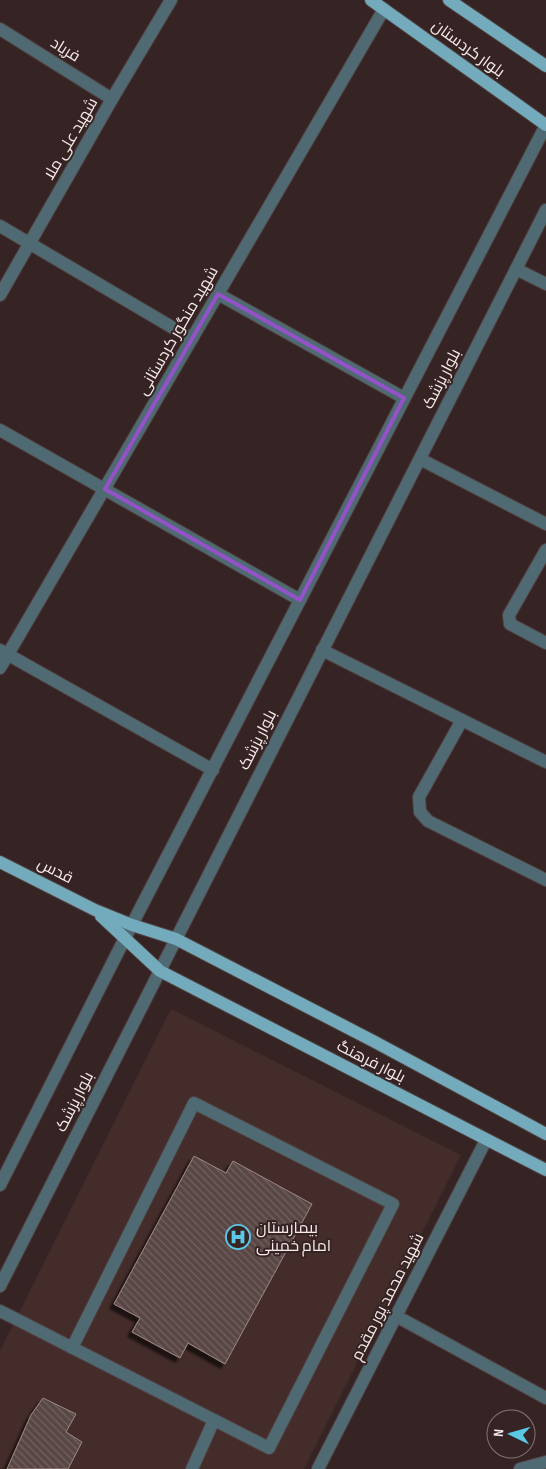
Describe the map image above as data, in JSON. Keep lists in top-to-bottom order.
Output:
{
  "streets": {
    "main road": ["بلوار کردستان", "قدس", "بلوار فرهنگ"],
    "street": [
      "فریاد",
      "شهید علی ملا",
      "شهید منگور کردستانی",
      "بلوار پزشک",
      "شهید محمد پور مقدم"
    ]
  },
  "crossings": [
    ["بلوار کردستان", "شهید منگور کردستانی"],
    ["بلوار کردستان", "بلوار پزشک"],
    ["فریاد", "شهید علی ملا"],
    ["بلوار پزشک", "بلوار فرهنگ"],
    ["قدس", "بلوار فرهنگ"],
    ["بلوار فرهنگ", "شهید محمد پور مقدم"]
  ],
  "places": {
    "hospital": ["بیمارستان امام خمینی"]
  },
  "north": "left"
}
